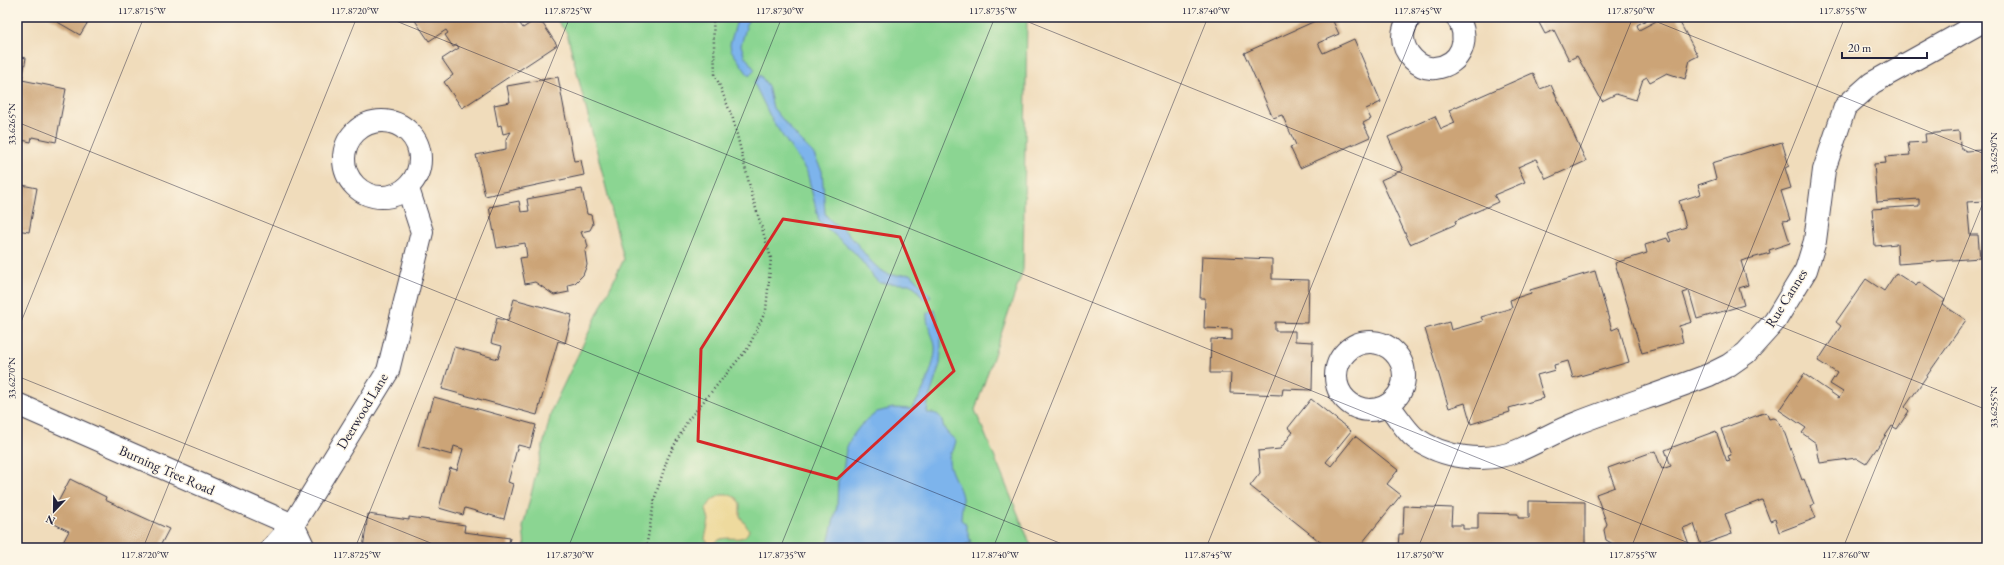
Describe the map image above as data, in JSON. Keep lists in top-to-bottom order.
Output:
{
  "streets": {
    "street": ["Rue Cannes", "Deerwood Lane", "Burning Tree Road"]
  },
  "crossings": [
    ["Deerwood Lane", "Burning Tree Road"]
  ],
  "scale_bar": "20 m",
  "north": "bottom",
  "coordinates": [
    "117.8715°W",
    "117.8720°W",
    "117.8725°W",
    "117.8730°W",
    "117.8735°W",
    "117.8740°W",
    "117.8745°W",
    "117.8750°W",
    "117.8755°W",
    "33.6265°N",
    "33.6250°N",
    "33.6270°N",
    "33.6255°N",
    "117.8760°W"
  ]
}
